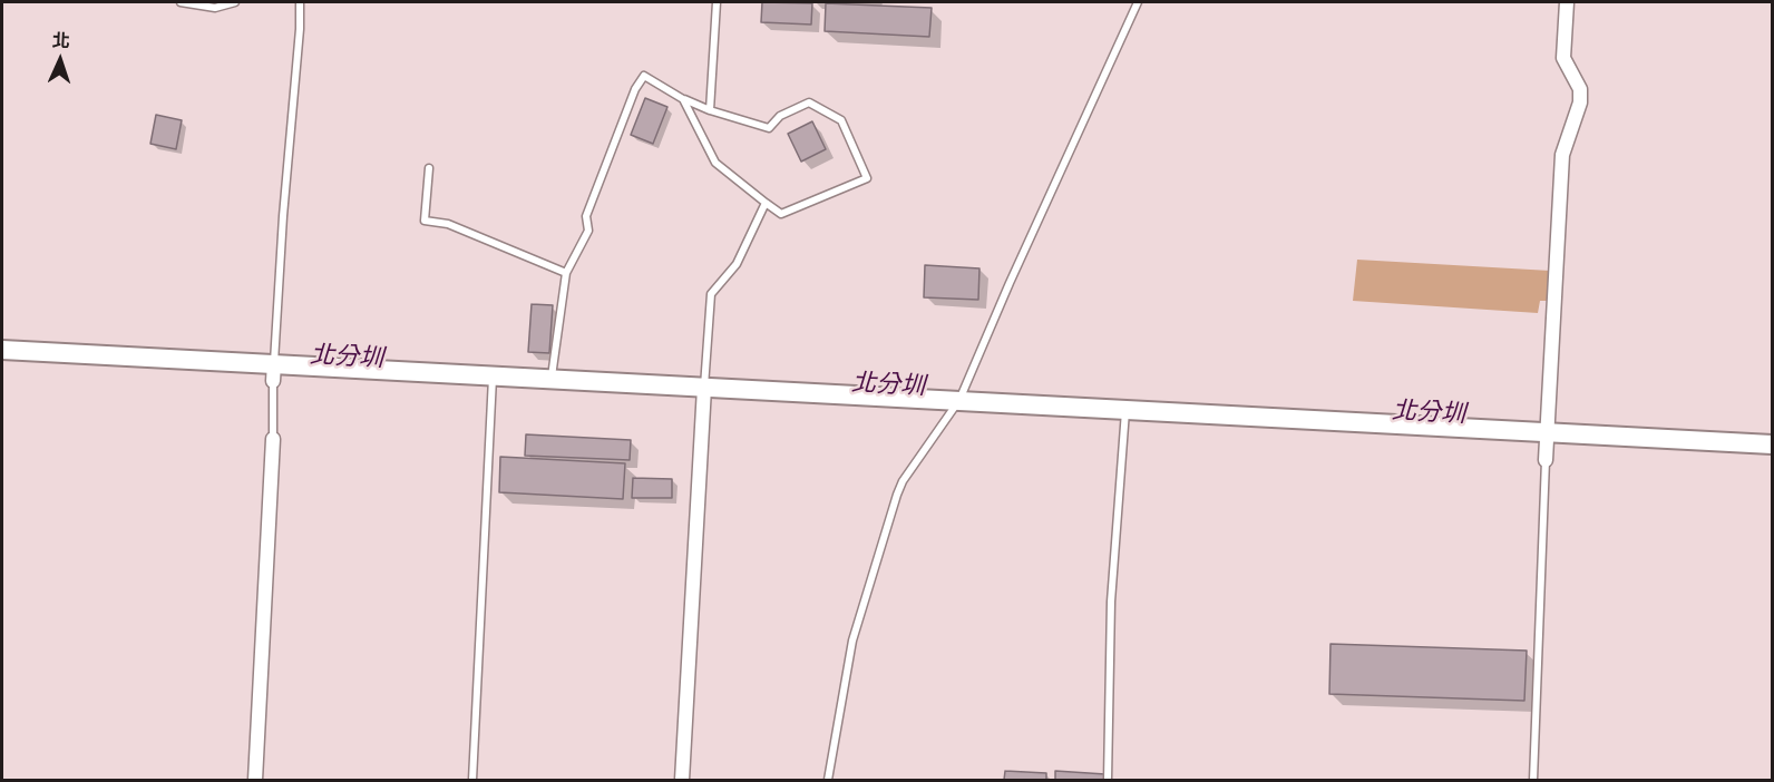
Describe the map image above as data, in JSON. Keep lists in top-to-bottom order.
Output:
{
  "water": ["北分圳"],
  "north": "top"
}
